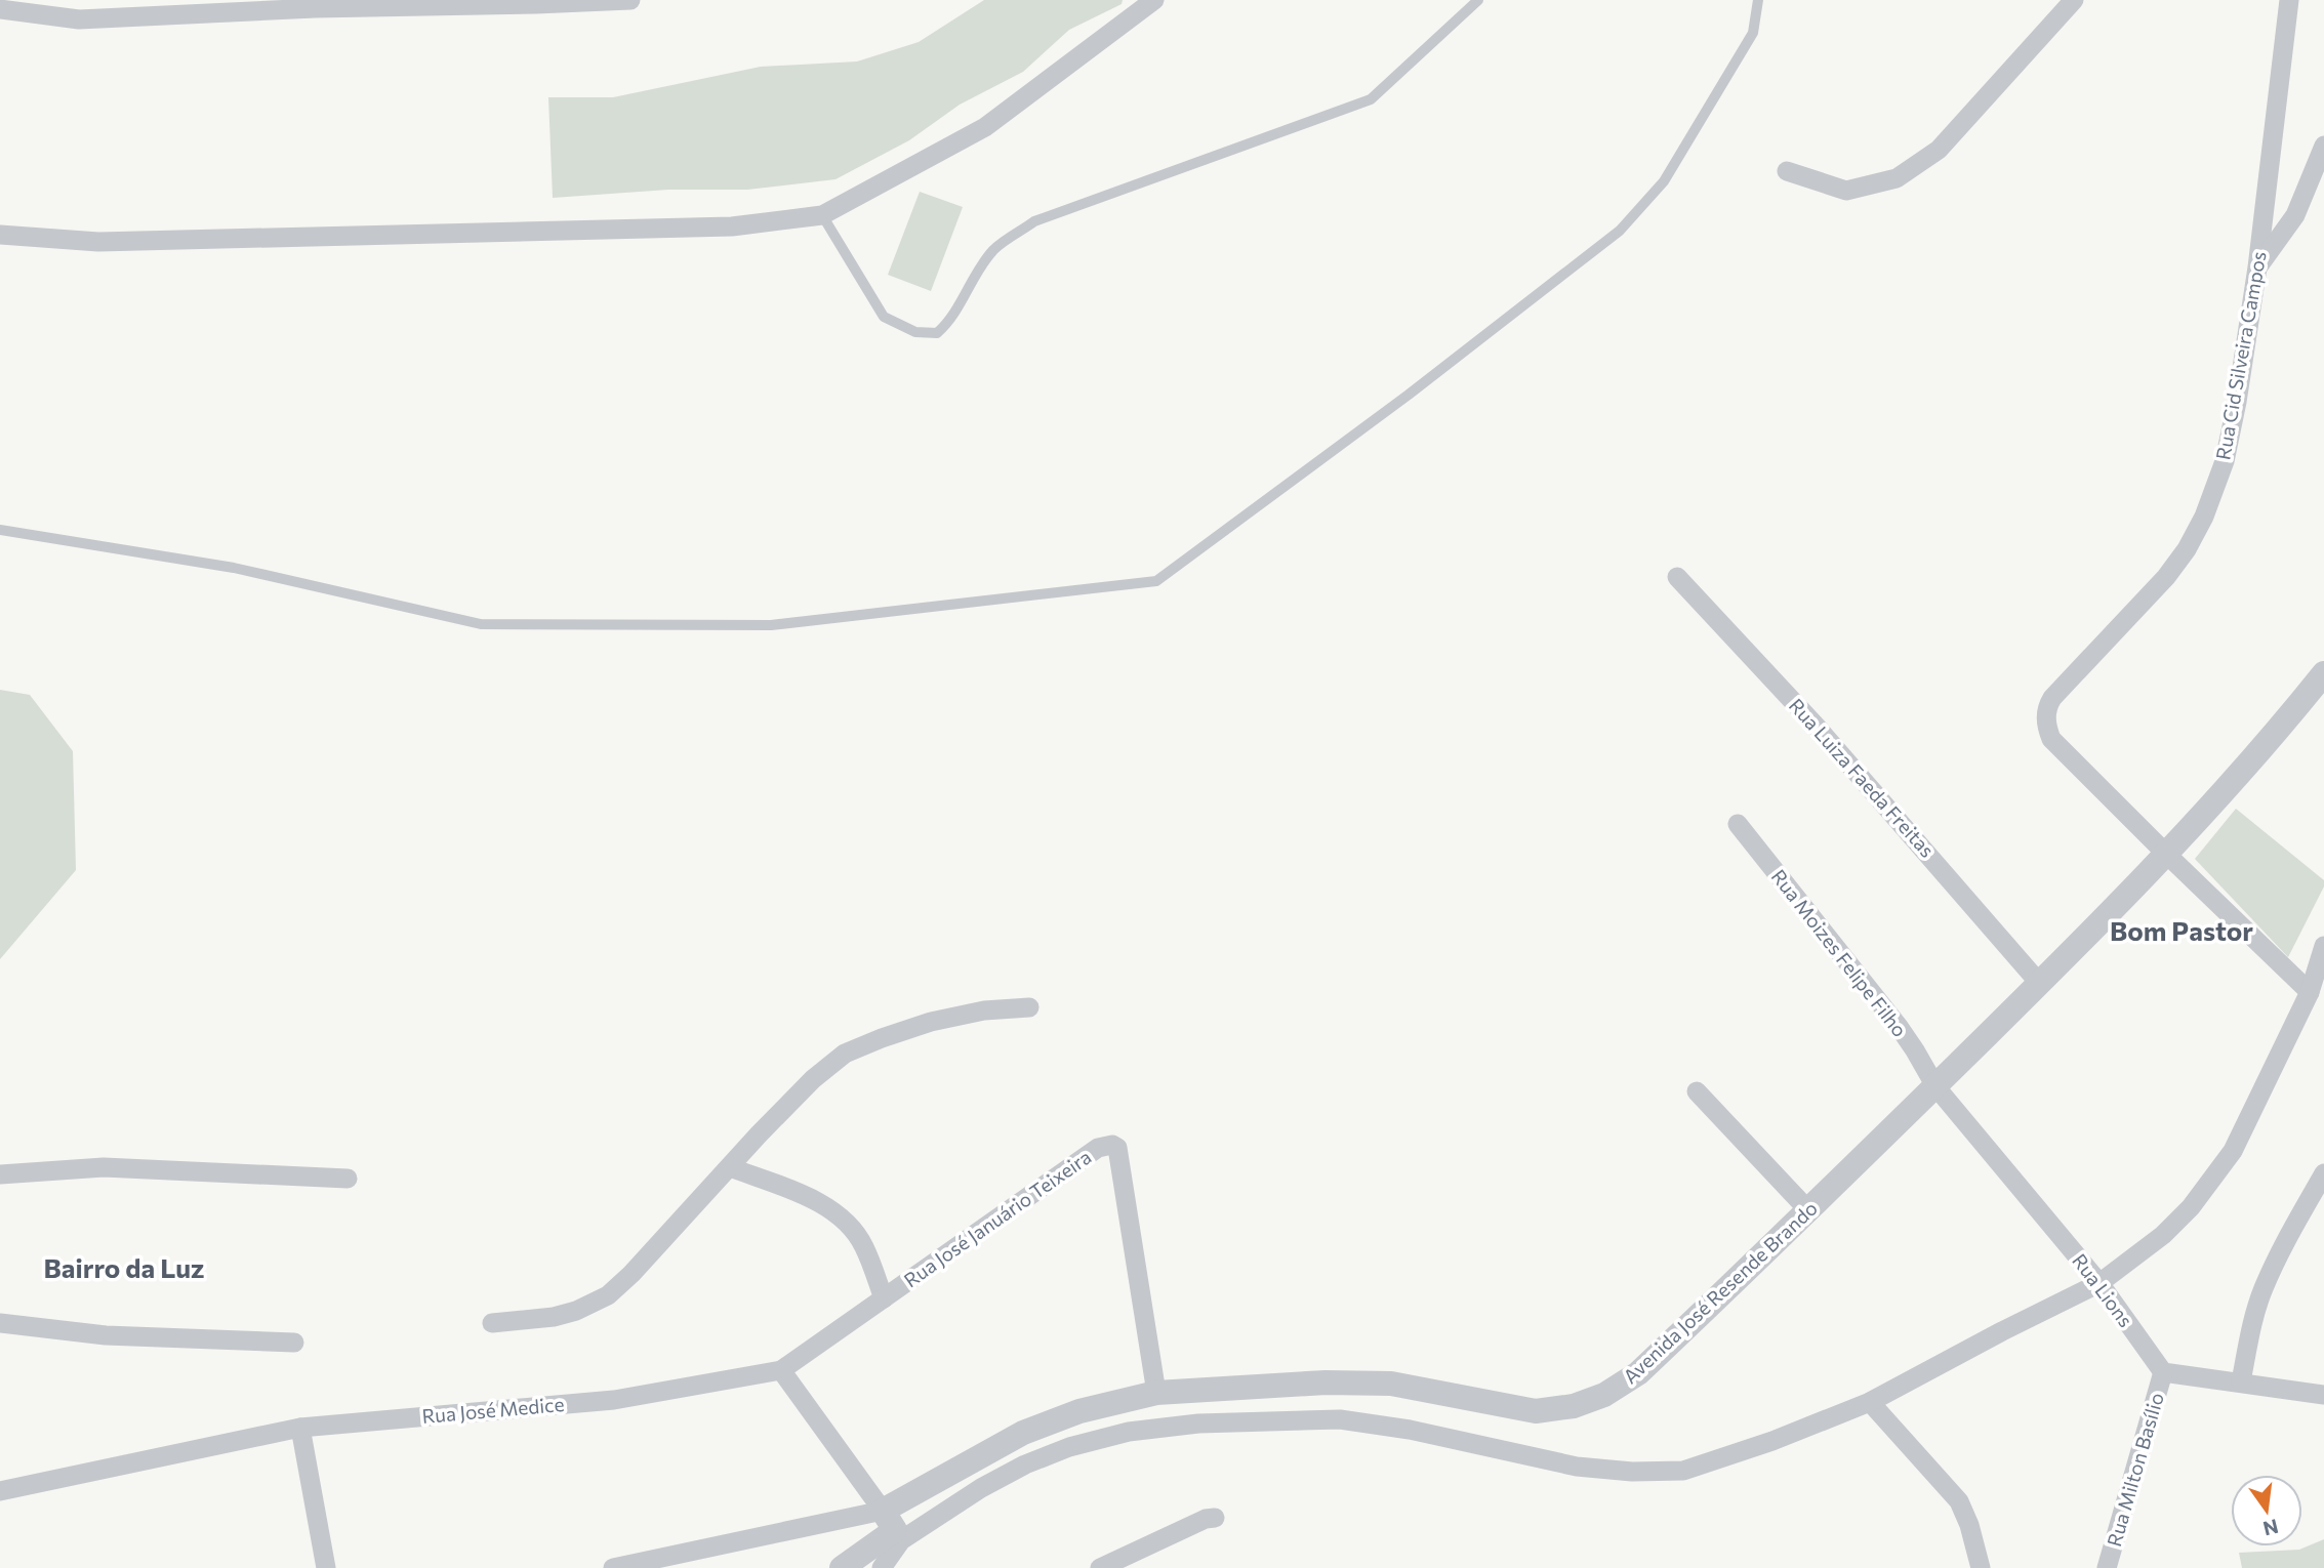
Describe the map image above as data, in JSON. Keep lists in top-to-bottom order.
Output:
{
  "streets": {
    "street": [
      "Rua Cid Silveira Campos",
      "Rua Luiza Faeda Freitas",
      "Rua Moizes Felipe Filho",
      "Rua José Januário Teixeira",
      "Rua Lions",
      "Avenida José Resende Brando",
      "Rua José Medice",
      "Rua Milton Basílio"
    ]
  },
  "crossings": [
    ["Rua Cid Silveira Campos", "Avenida José Resende Brando"],
    ["Rua Luiza Faeda Freitas", "Avenida José Resende Brando"],
    ["Rua Moizes Felipe Filho", "Rua Lions"],
    ["Rua Moizes Felipe Filho", "Avenida José Resende Brando"],
    ["Rua José Januário Teixeira", "Avenida José Resende Brando"],
    ["Rua José Januário Teixeira", "Rua José Medice"],
    ["Rua Lions", "Avenida José Resende Brando"],
    ["Rua Lions", "Rua Milton Basílio"]
  ],
  "districts": ["Bom Pastor", "Bairro da Luz"],
  "north": "bottom"
}
